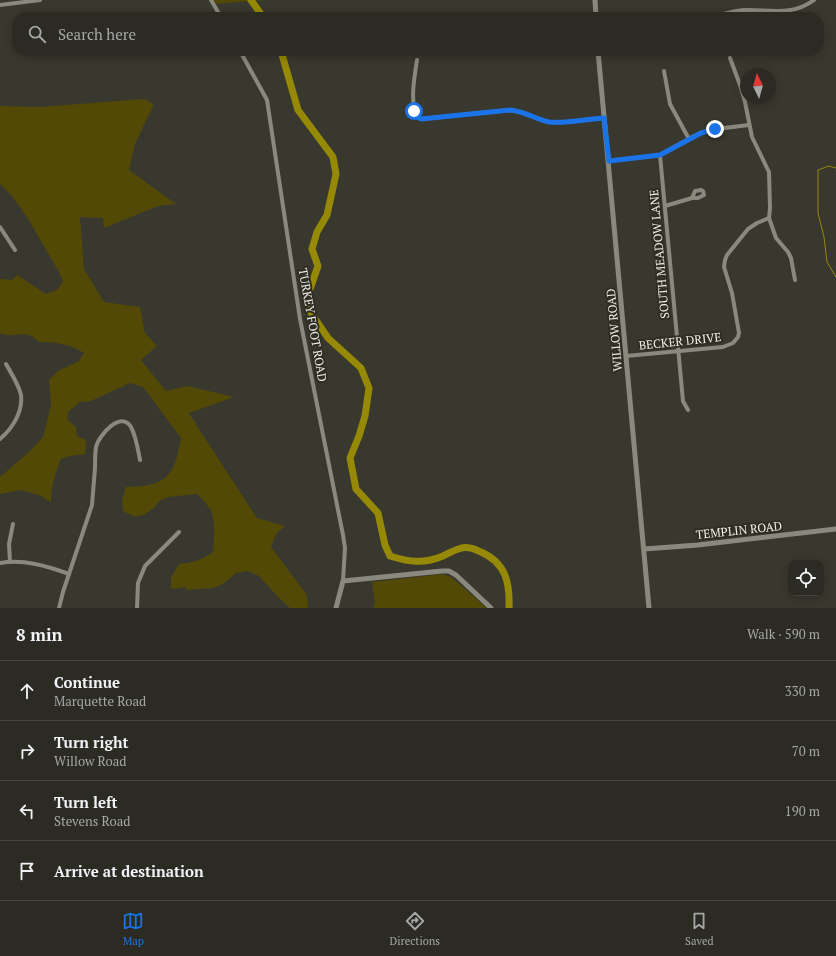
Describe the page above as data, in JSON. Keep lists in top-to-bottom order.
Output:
{
  "streets": {
    "street": [
      "SOUTH MEADOW LANE",
      "TURKEY FOOT ROAD",
      "WILLOW ROAD",
      "BECKER DRIVE",
      "TEMPLIN ROAD"
    ]
  },
  "crossings": [
    ["SOUTH MEADOW LANE", "BECKER DRIVE"],
    ["WILLOW ROAD", "BECKER DRIVE"],
    ["WILLOW ROAD", "TEMPLIN ROAD"]
  ],
  "north": "top",
  "page": {
    "search": "Search here",
    "heading": ["8 min", "Walk · 590 m"],
    "list": [
      ["Continue", "Marquette Road", "330 m"],
      ["Turn right", "Willow Road", "70 m"],
      ["Turn left", "Stevens Road", "190 m"],
      "Arrive at destination"
    ],
    "nav": ["Map", "Directions", "Saved"]
  }
}
